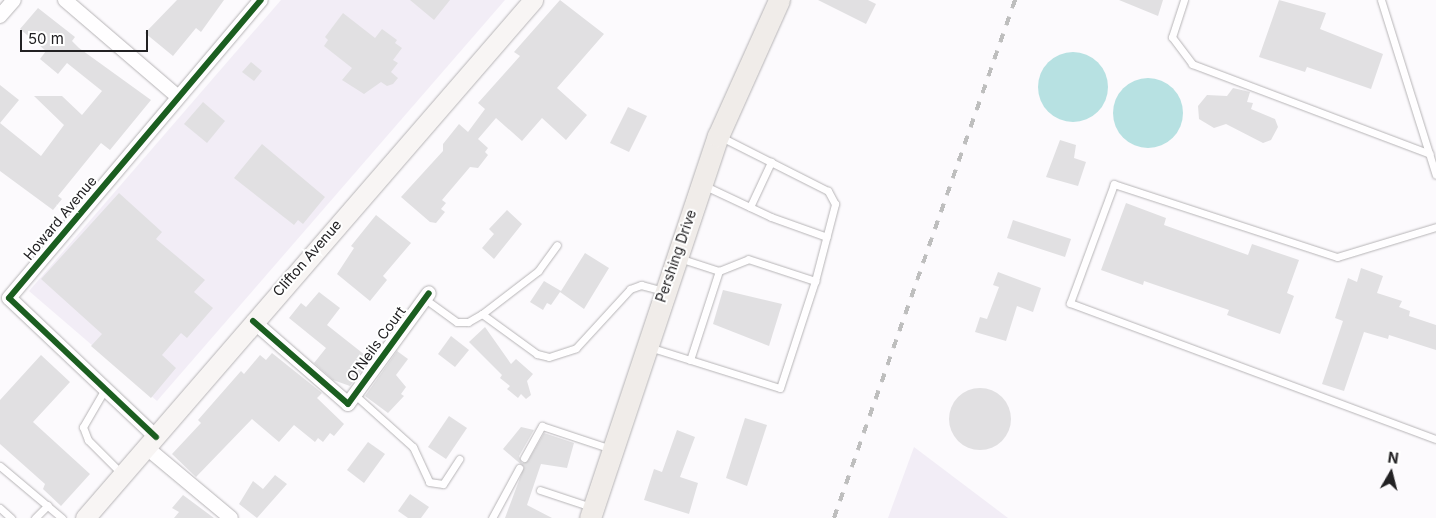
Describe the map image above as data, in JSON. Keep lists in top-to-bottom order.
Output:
{
  "streets": {
    "main road": ["Pershing Drive", "Clifton Avenue"],
    "street": ["Howard Avenue", "O'Neils Court"]
  },
  "crossings": [
    ["Howard Avenue", "Clifton Avenue"],
    ["Clifton Avenue", "O'Neils Court"]
  ],
  "scale_bar": "50 m",
  "north": "top"
}
